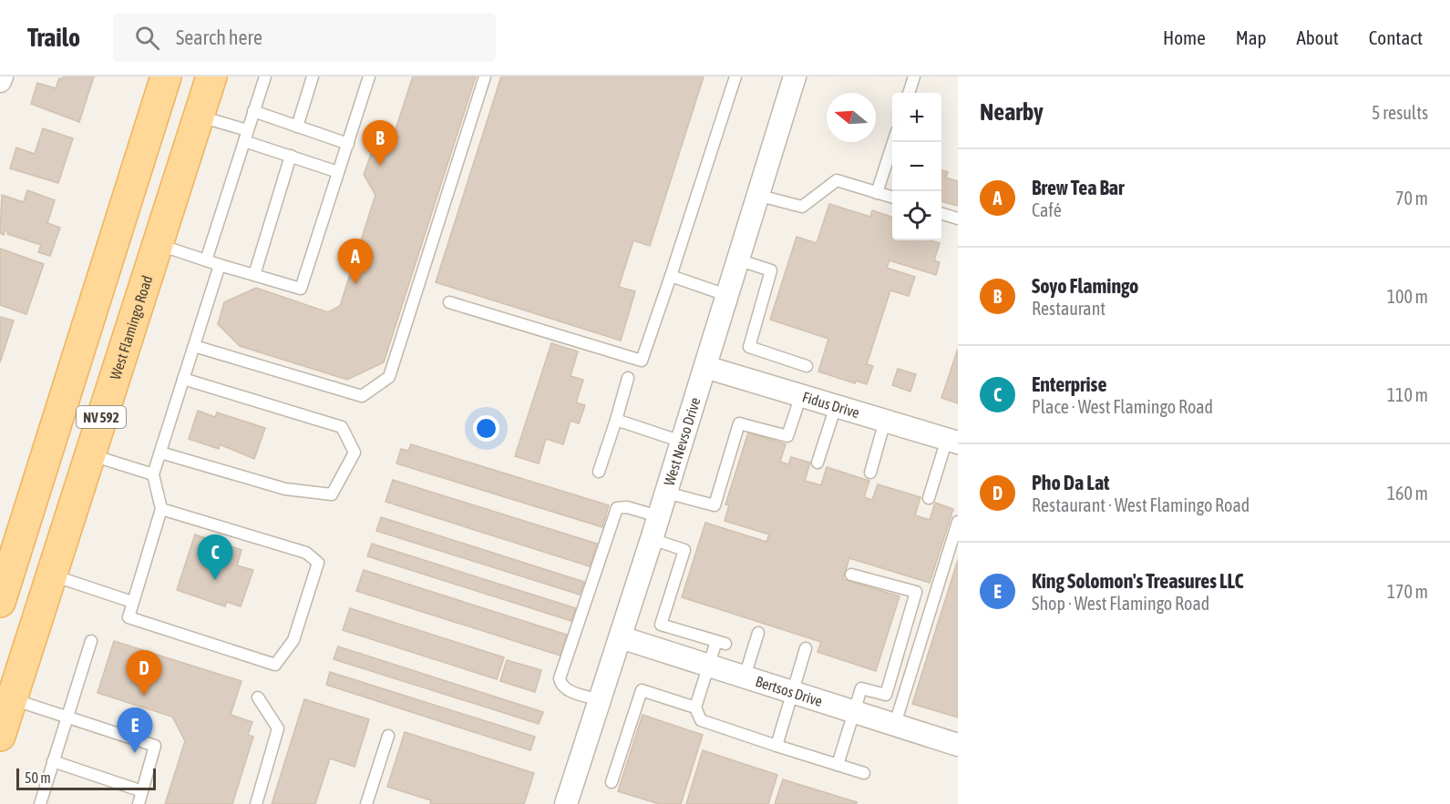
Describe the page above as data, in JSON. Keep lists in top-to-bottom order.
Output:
{
  "streets": {
    "main road": ["West Flamingo Road", "NV 592"],
    "street": ["Fidus Drive", "West Nevso Drive", "Bertsos Drive"]
  },
  "crossings": [
    ["Fidus Drive", "West Nevso Drive"],
    ["West Nevso Drive", "Bertsos Drive"]
  ],
  "scale_bar": "50 m",
  "north": "left",
  "page": {
    "header": "Trailo",
    "search": "Search here",
    "nav": [
      "Home",
      "Map",
      "About",
      "Contact"
    ],
    "heading": ["Nearby", "5 results"],
    "map_buttons": ["+", "−"],
    "pins": [
      "B",
      "A",
      "C",
      "D",
      "E"
    ],
    "list": [
      {
        "mark": "A",
        "name": "Brew Tea Bar",
        "note": "Café",
        "value": "70 m"
      },
      {
        "mark": "B",
        "name": "Soyo Flamingo",
        "note": "Restaurant",
        "value": "100 m"
      },
      {
        "mark": "C",
        "name": "Enterprise",
        "note": "Place · West Flamingo Road",
        "value": "110 m"
      },
      {
        "mark": "D",
        "name": "Pho Da Lat",
        "note": "Restaurant · West Flamingo Road",
        "value": "160 m"
      },
      {
        "mark": "E",
        "name": "King Solomon's Treasures LLC",
        "note": "Shop · West Flamingo Road",
        "value": "170 m"
      }
    ],
    "scale": "50 m"
  }
}
